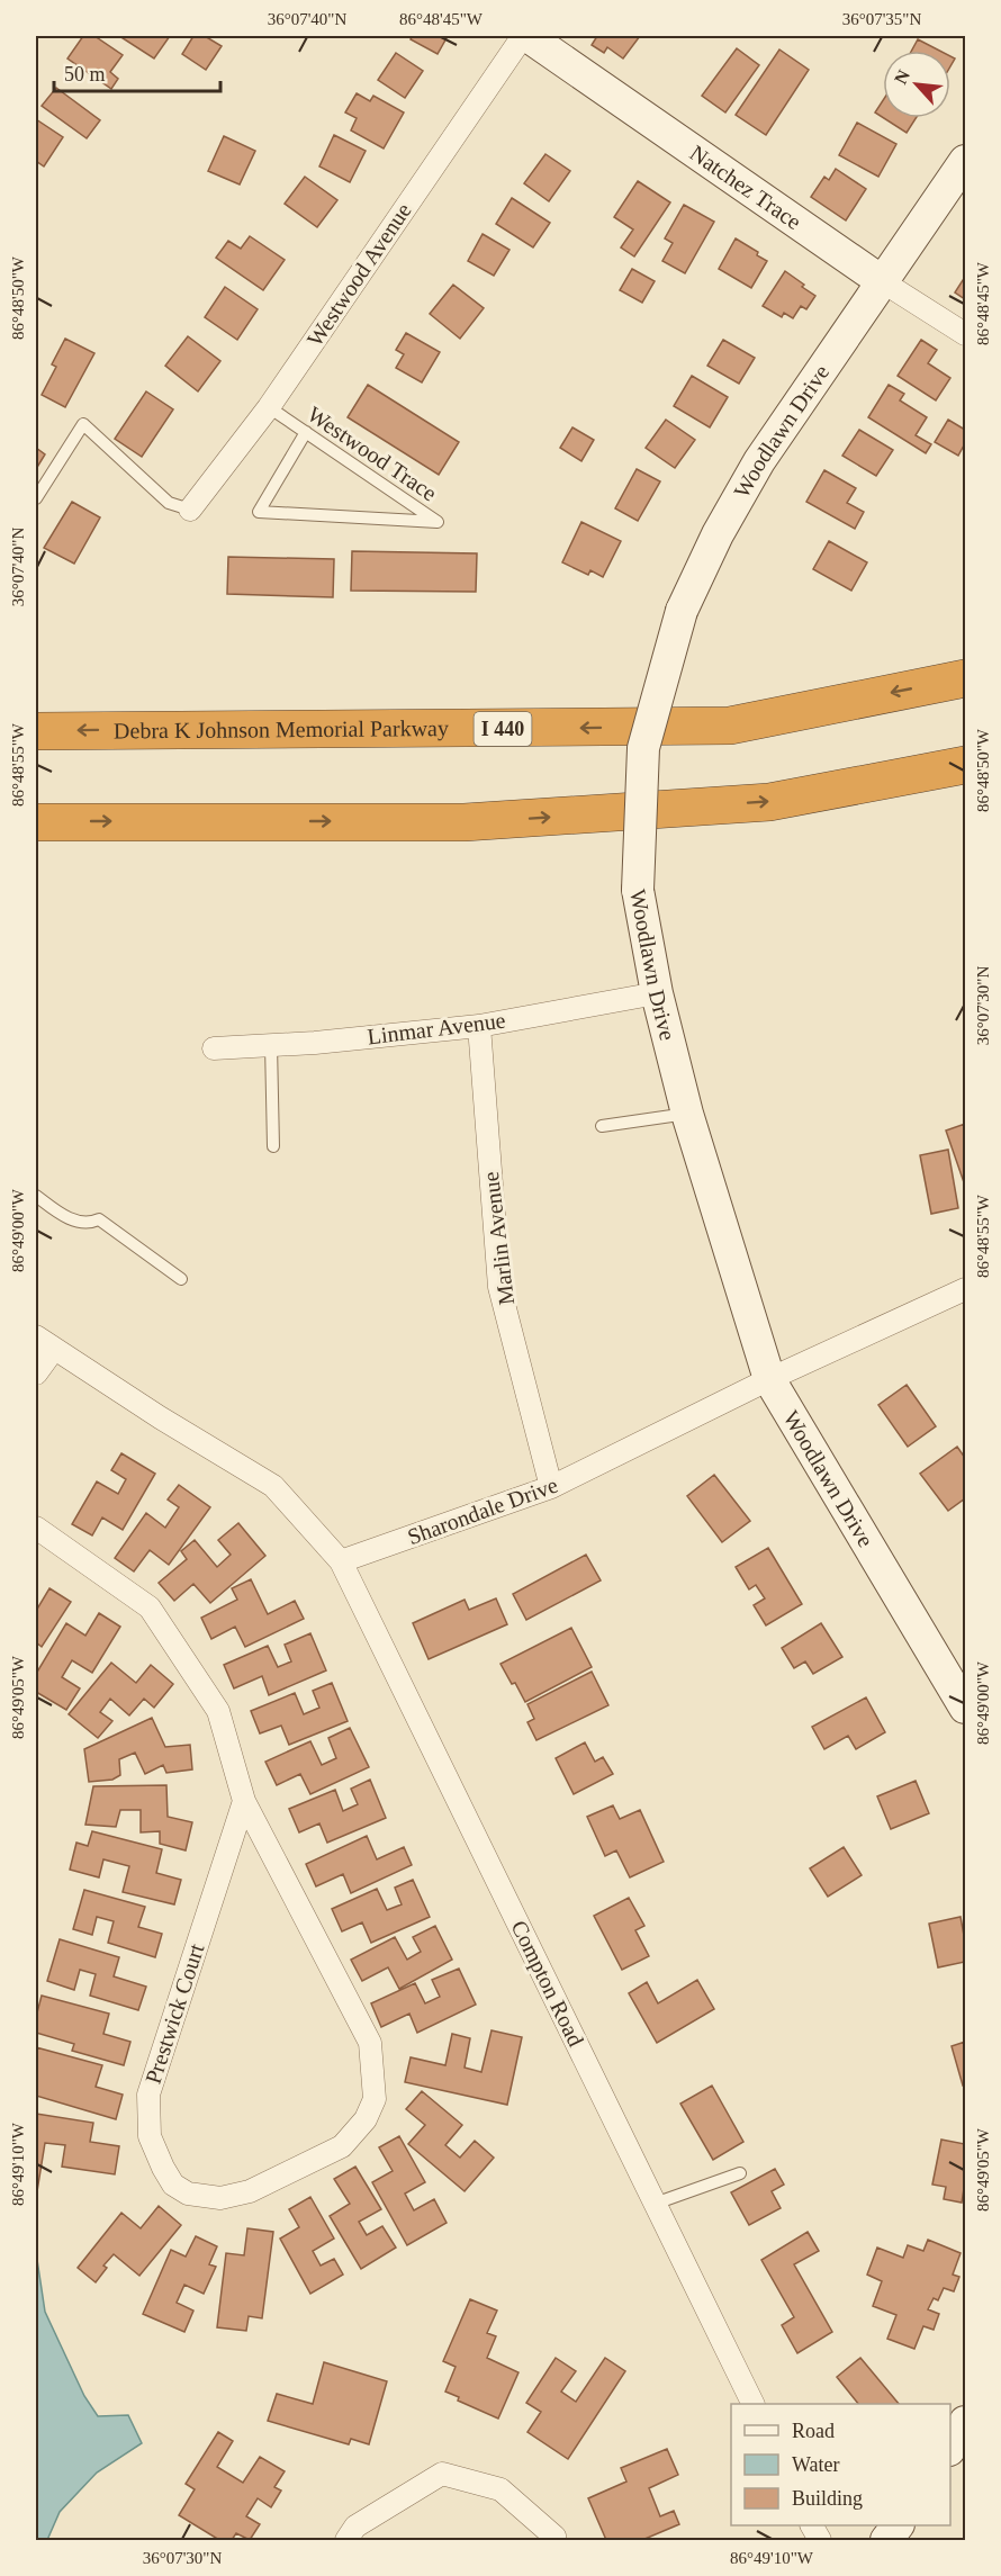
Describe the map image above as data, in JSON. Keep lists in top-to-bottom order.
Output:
{
  "streets": {
    "highway": ["I 440", "Debra K Johnson Memorial Parkway"],
    "main road": ["Natchez Trace", "Woodlawn Drive"],
    "street": [
      "Westwood Avenue",
      "Linmar Avenue",
      "Marlin Avenue",
      "Sharondale Drive",
      "Compton Road",
      "Prestwick Court"
    ],
    "lane": ["Westwood Trace"]
  },
  "crossings": [
    ["Natchez Trace", "Westwood Avenue"],
    ["Natchez Trace", "Woodlawn Drive"],
    ["Westwood Avenue", "Westwood Trace"],
    ["Woodlawn Drive", "Linmar Avenue"],
    ["Woodlawn Drive", "Sharondale Drive"],
    ["Linmar Avenue", "Marlin Avenue"],
    ["Marlin Avenue", "Sharondale Drive"],
    ["Sharondale Drive", "Compton Road"]
  ],
  "legend": ["Road", "Water", "Building"],
  "scale_bar": "50 m",
  "north": "top left",
  "coordinates": [
    "36°07'40\"N",
    "86°48'45\"W",
    "36°07'35\"N",
    "86°48'50\"W",
    "86°48'55\"W",
    "36°07'30\"N",
    "86°49'00\"W",
    "86°49'05\"W",
    "86°49'10\"W"
  ]
}
